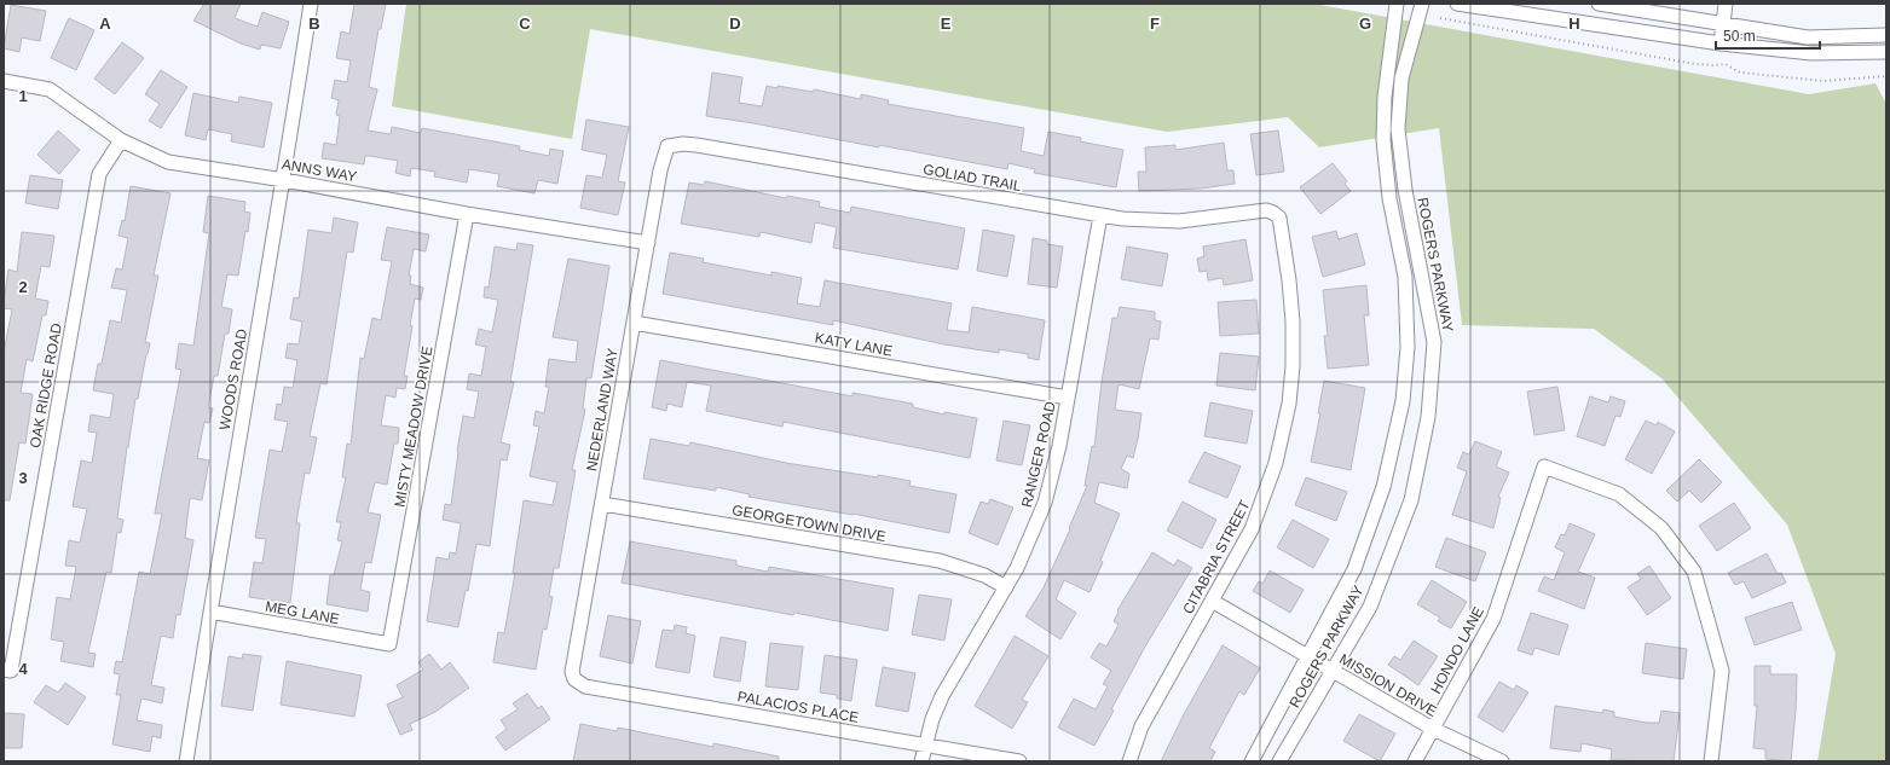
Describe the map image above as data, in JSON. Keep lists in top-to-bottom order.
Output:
{
  "streets": {
    "street": [
      "ANNS WAY",
      "GOLIAD TRAIL",
      "ROGERS PARKWAY",
      "KATY LANE",
      "WOODS ROAD",
      "OAK RIDGE ROAD",
      "NEDERLAND WAY",
      "MISTY MEADOW DRIVE",
      "RANGER ROAD",
      "GEORGETOWN DRIVE",
      "CITABRIA STREET",
      "MEG LANE",
      "HONDO LANE",
      "MISSION DRIVE",
      "PALACIOS PLACE"
    ]
  },
  "crossings": [
    ["ANNS WAY", "WOODS ROAD"],
    ["ANNS WAY", "OAK RIDGE ROAD"],
    ["ANNS WAY", "NEDERLAND WAY"],
    ["ANNS WAY", "MISTY MEADOW DRIVE"],
    ["GOLIAD TRAIL", "NEDERLAND WAY"],
    ["GOLIAD TRAIL", "RANGER ROAD"],
    ["GOLIAD TRAIL", "CITABRIA STREET"],
    ["ROGERS PARKWAY", "MISSION DRIVE"],
    ["KATY LANE", "NEDERLAND WAY"],
    ["KATY LANE", "RANGER ROAD"],
    ["WOODS ROAD", "MEG LANE"],
    ["NEDERLAND WAY", "GEORGETOWN DRIVE"],
    ["NEDERLAND WAY", "PALACIOS PLACE"],
    ["MISTY MEADOW DRIVE", "MEG LANE"],
    ["RANGER ROAD", "GEORGETOWN DRIVE"],
    ["RANGER ROAD", "PALACIOS PLACE"],
    ["CITABRIA STREET", "MISSION DRIVE"],
    ["HONDO LANE", "MISSION DRIVE"]
  ],
  "scale_bar": "50 m",
  "grid": {
    "columns": [
      "A",
      "B",
      "C",
      "D",
      "E",
      "F",
      "G",
      "H"
    ],
    "rows": [
      "1",
      "2",
      "3",
      "4"
    ]
  }
}
